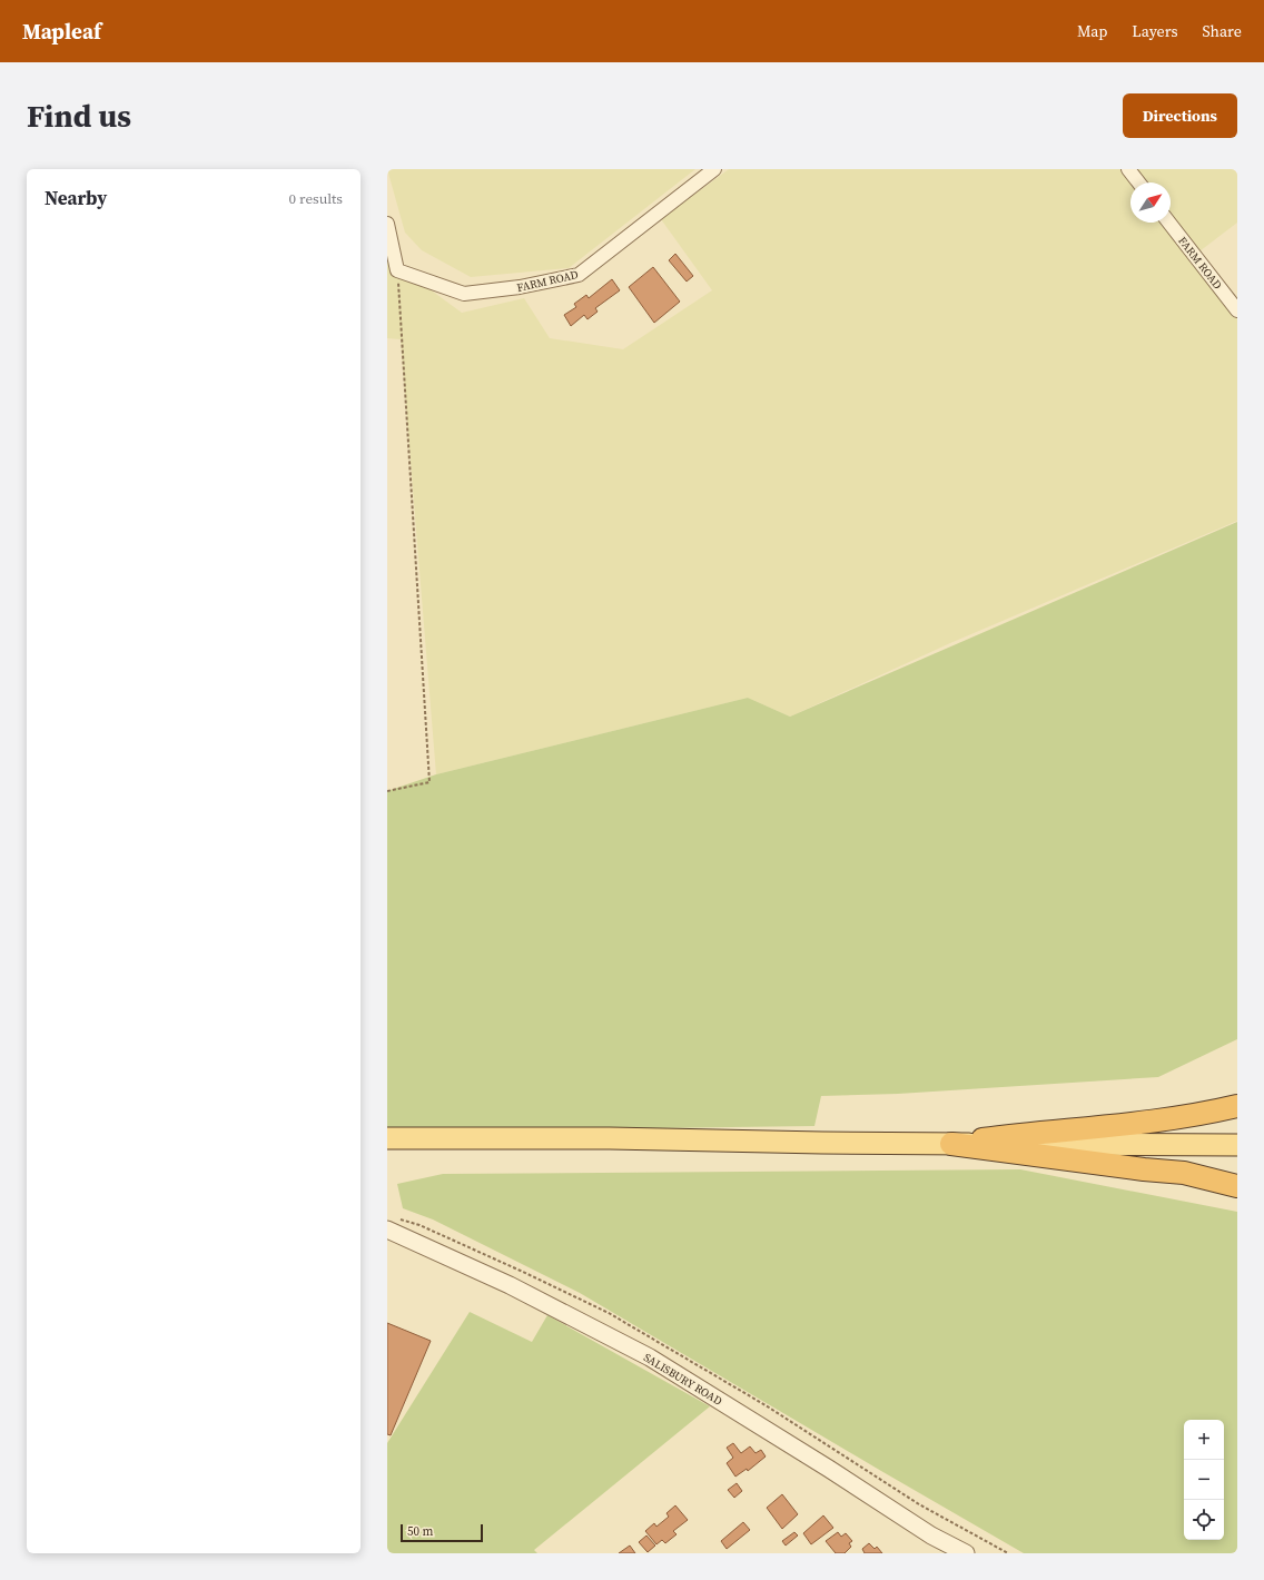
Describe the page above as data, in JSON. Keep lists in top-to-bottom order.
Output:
{
  "streets": {
    "street": ["FARM ROAD", "SALISBURY ROAD"]
  },
  "scale_bar": "50 m",
  "north": "top right",
  "page": {
    "header": "Mapleaf",
    "nav": ["Map", "Layers", "Share"],
    "buttons": "Directions",
    "title": "Find us",
    "heading": ["Nearby", "0 results"],
    "map_buttons": ["+", "−"],
    "scale": "50 m"
  }
}
